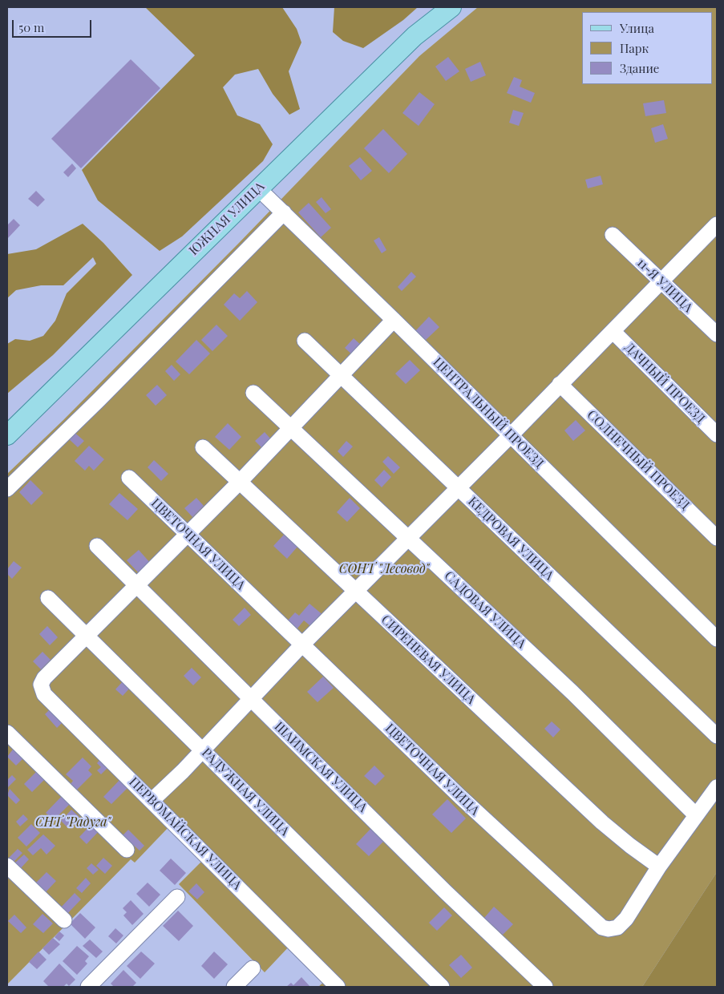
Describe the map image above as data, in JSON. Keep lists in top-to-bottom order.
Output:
{
  "streets": {
    "main road": ["ЮЖНАЯ УЛИЦА"],
    "street": [
      "11-Я УЛИЦА",
      "ДАЧНЫЙ ПРОЕЗД",
      "ЦЕНТРАЛЬНЫЙ ПРОЕЗД",
      "СОЛНЕЧНЫЙ ПРОЕЗД",
      "КЕДРОВАЯ УЛИЦА",
      "ЦВЕТОЧНАЯ УЛИЦА",
      "САДОВАЯ УЛИЦА",
      "СИРЕНЕВАЯ УЛИЦА",
      "ШАИМСКАЯ УЛИЦА",
      "РАДУЖНАЯ УЛИЦА",
      "ПЕРВОМАЙСКАЯ УЛИЦА"
    ]
  },
  "crossings": [
    ["ЮЖНАЯ УЛИЦА", "ЦЕНТРАЛЬНЫЙ ПРОЕЗД"],
    ["ЦВЕТОЧНАЯ УЛИЦА", "САДОВАЯ УЛИЦА"],
    ["ЦВЕТОЧНАЯ УЛИЦА", "СИРЕНЕВАЯ УЛИЦА"],
    ["РАДУЖНАЯ УЛИЦА", "ПЕРВОМАЙСКАЯ УЛИЦА"]
  ],
  "parks": ["СОНТ \"Лесовод\"", "СНТ \"Радуга\""],
  "legend": ["Улица", "Парк", "Здание"],
  "scale_bar": "50 m"
}
